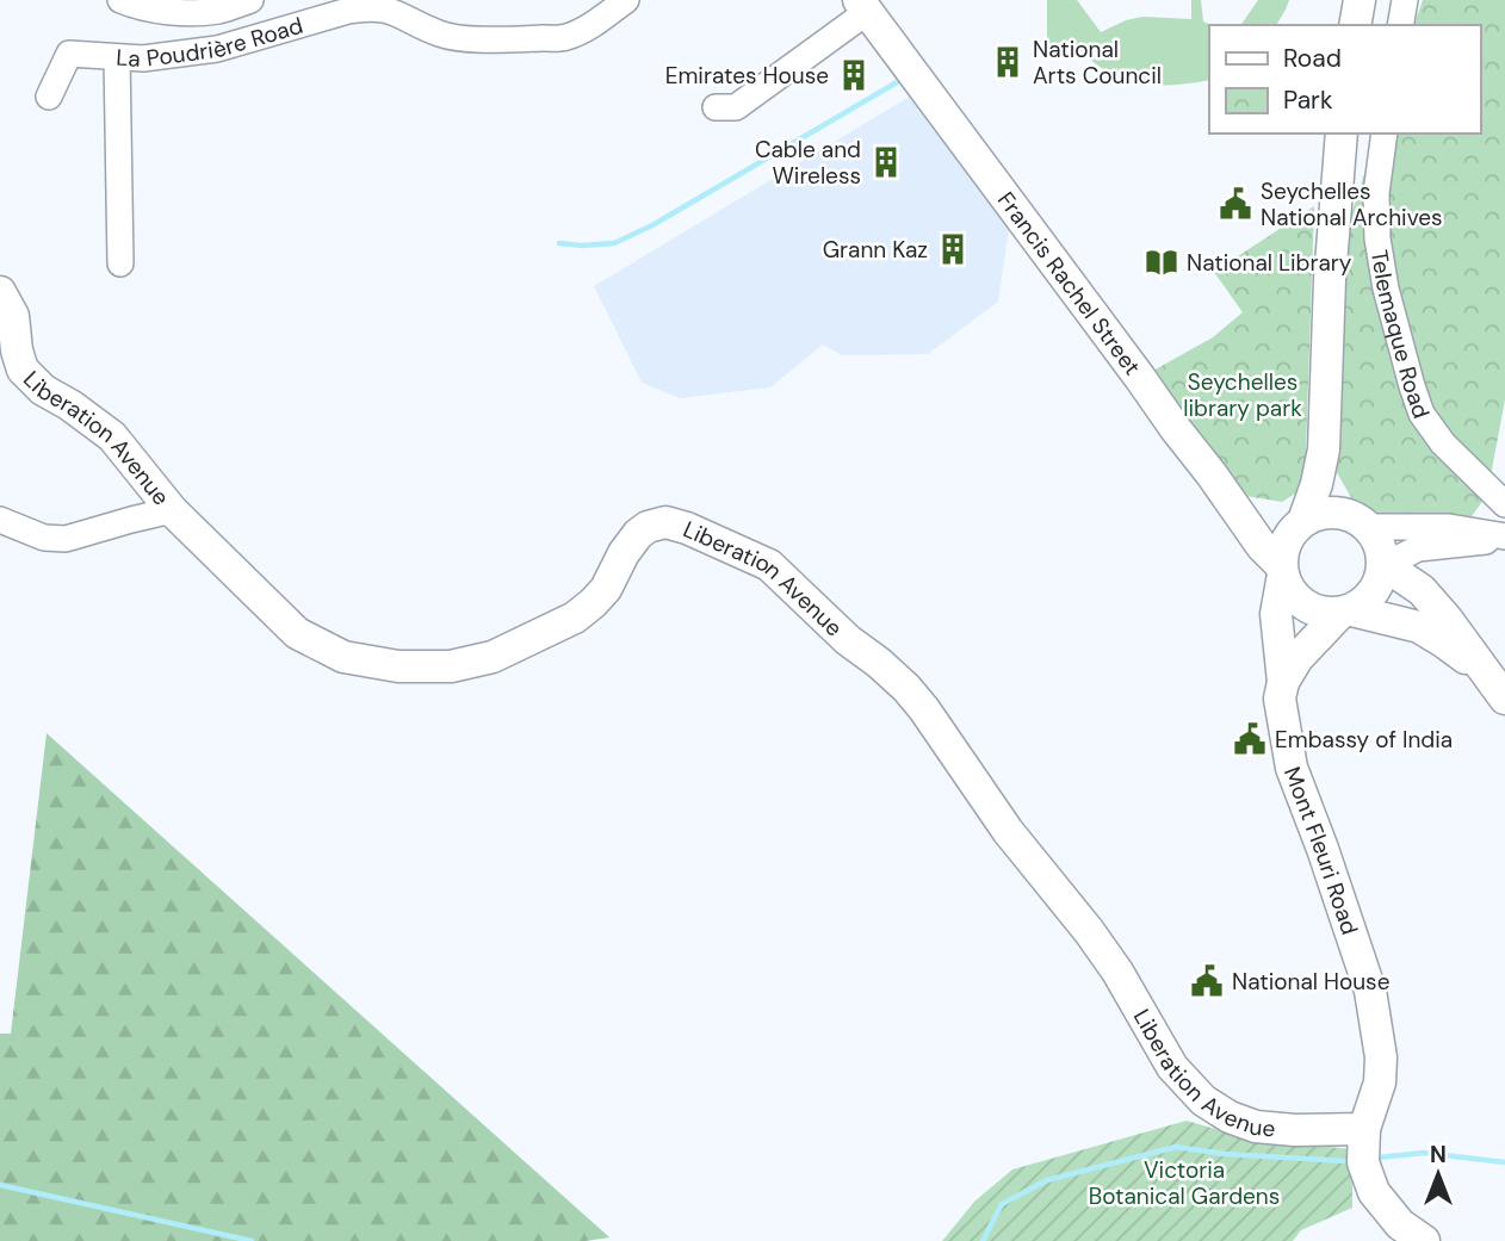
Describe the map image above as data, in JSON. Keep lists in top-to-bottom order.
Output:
{
  "streets": {
    "main road": ["Francis Rachel Street", "Liberation Avenue", "Mont Fleuri Road"],
    "street": ["La Poudrière Road", "Telemaque Road"]
  },
  "crossings": [
    ["Francis Rachel Street", "Mont Fleuri Road"],
    ["Liberation Avenue", "Mont Fleuri Road"]
  ],
  "parks": ["Seychelles library park", "Victoria Botanical Gardens"],
  "places": {
    "building": [
      "National Arts Council",
      "Emirates House",
      "Cable and Wireless",
      "Grann Kaz"
    ],
    "public building": ["Seychelles National Archives", "Embassy of India", "National House"],
    "library": ["National Library"]
  },
  "legend": ["Road", "Park"],
  "north": "top"
}
